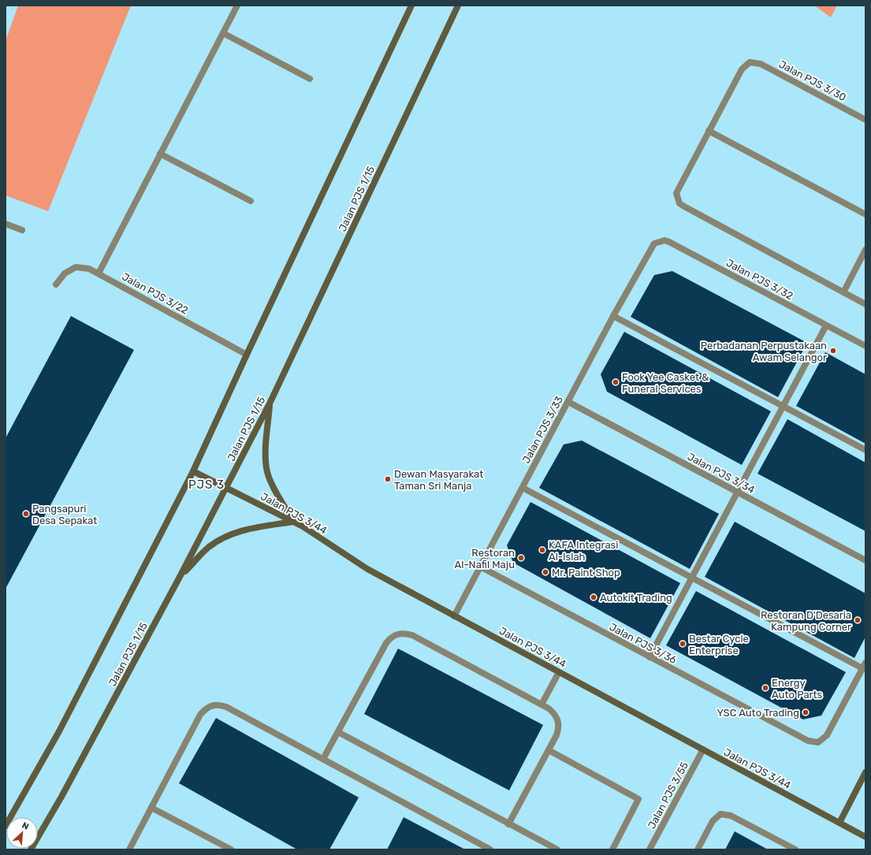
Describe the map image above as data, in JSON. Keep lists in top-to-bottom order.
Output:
{
  "streets": {
    "main road": ["Jalan PJS 1/15", "Jalan PJS 3/44"],
    "street": [
      "Jalan PJS 3/30",
      "Jalan PJS 3/32",
      "Jalan PJS 3/22",
      "Jalan PJS 3/33",
      "Jalan PJS 3/34",
      "Jalan PJS 3/36",
      "Jalan PJS 3/55"
    ]
  },
  "crossings": [
    ["Jalan PJS 1/15", "Jalan PJS 3/44"],
    ["Jalan PJS 3/32", "Jalan PJS 3/33"],
    ["Jalan PJS 3/33", "Jalan PJS 3/34"],
    ["Jalan PJS 3/33", "Jalan PJS 3/44"],
    ["Jalan PJS 3/33", "Jalan PJS 3/36"],
    ["Jalan PJS 3/44", "Jalan PJS 3/55"]
  ],
  "districts": ["PJS 3"],
  "places": [
    "Perbadanan Perpustakaan Awam Selangor",
    "Fook Yee Casket & Funeral Services",
    "Dewan Masyarakat Taman Sri Manja",
    "Pangsapuri Desa Sepakat",
    "KAFA Integrasi Al-Islah",
    "Restoran Al-Nafil Maju",
    "Mr. Paint Shop",
    "Autokit Trading",
    "Restoran D'Desaria Kampung Corner",
    "Bestar Cycle Enterprise",
    "Energy Auto Parts",
    "YSC Auto Trading"
  ],
  "north": "top right"
}
